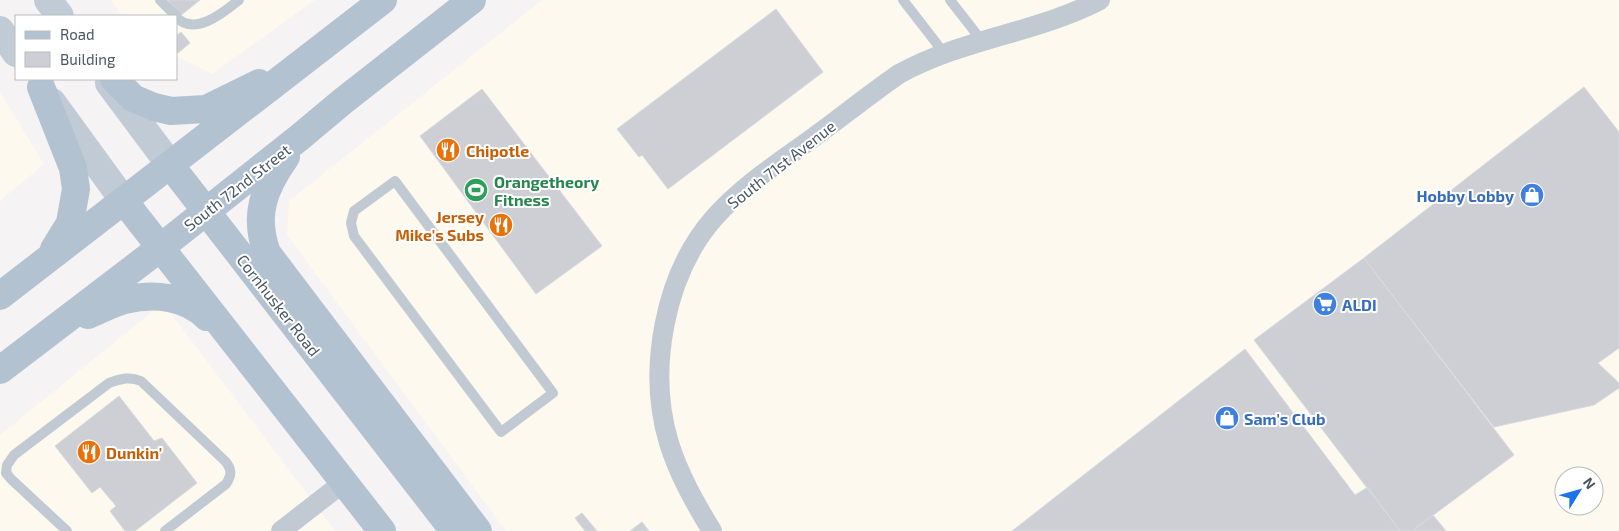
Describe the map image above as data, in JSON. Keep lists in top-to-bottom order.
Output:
{
  "streets": {
    "main road": ["South 72nd Street", "Cornhusker Road"],
    "street": ["South 71st Avenue"]
  },
  "crossings": [
    ["South 72nd Street", "Cornhusker Road"]
  ],
  "places": {
    "restaurant": ["Chipotle", "Jersey Mike's Subs", "Dunkin'"],
    "sports": ["Orangetheory Fitness"],
    "shop": ["Hobby Lobby", "Sam's Club"],
    "supermarket": ["ALDI"]
  },
  "legend": ["Road", "Building"],
  "north": "top right"
}
